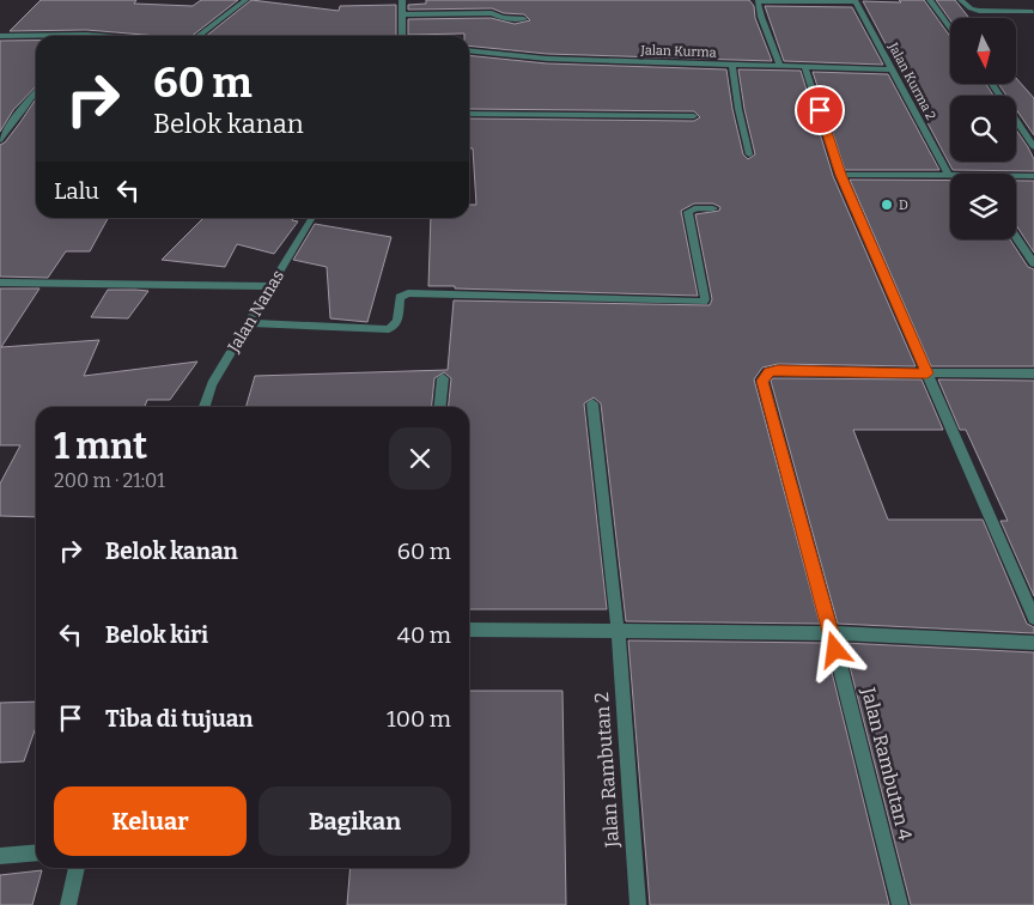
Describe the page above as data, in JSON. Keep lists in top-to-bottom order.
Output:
{
  "streets": {
    "street": [
      "Jalan Kurma",
      "Jalan Kurma 2",
      "Jalan Nanas",
      "Jalan Rambutan 4",
      "Jalan Rambutan 2"
    ]
  },
  "crossings": [
    ["Jalan Kurma", "Jalan Kurma 2"]
  ],
  "places": ["D"],
  "north": "bottom",
  "page": {
    "turn": ["60 m", "Belok kanan"],
    "then": "Lalu",
    "heading": ["1 mnt", "200 m · 21:01"],
    "list": [
      {
        "name": "Belok kanan",
        "value": "60 m"
      },
      {
        "name": "Belok kiri",
        "value": "40 m"
      },
      {
        "name": "Tiba di tujuan",
        "value": "100 m"
      }
    ],
    "buttons": ["Keluar", "Bagikan"]
  }
}
